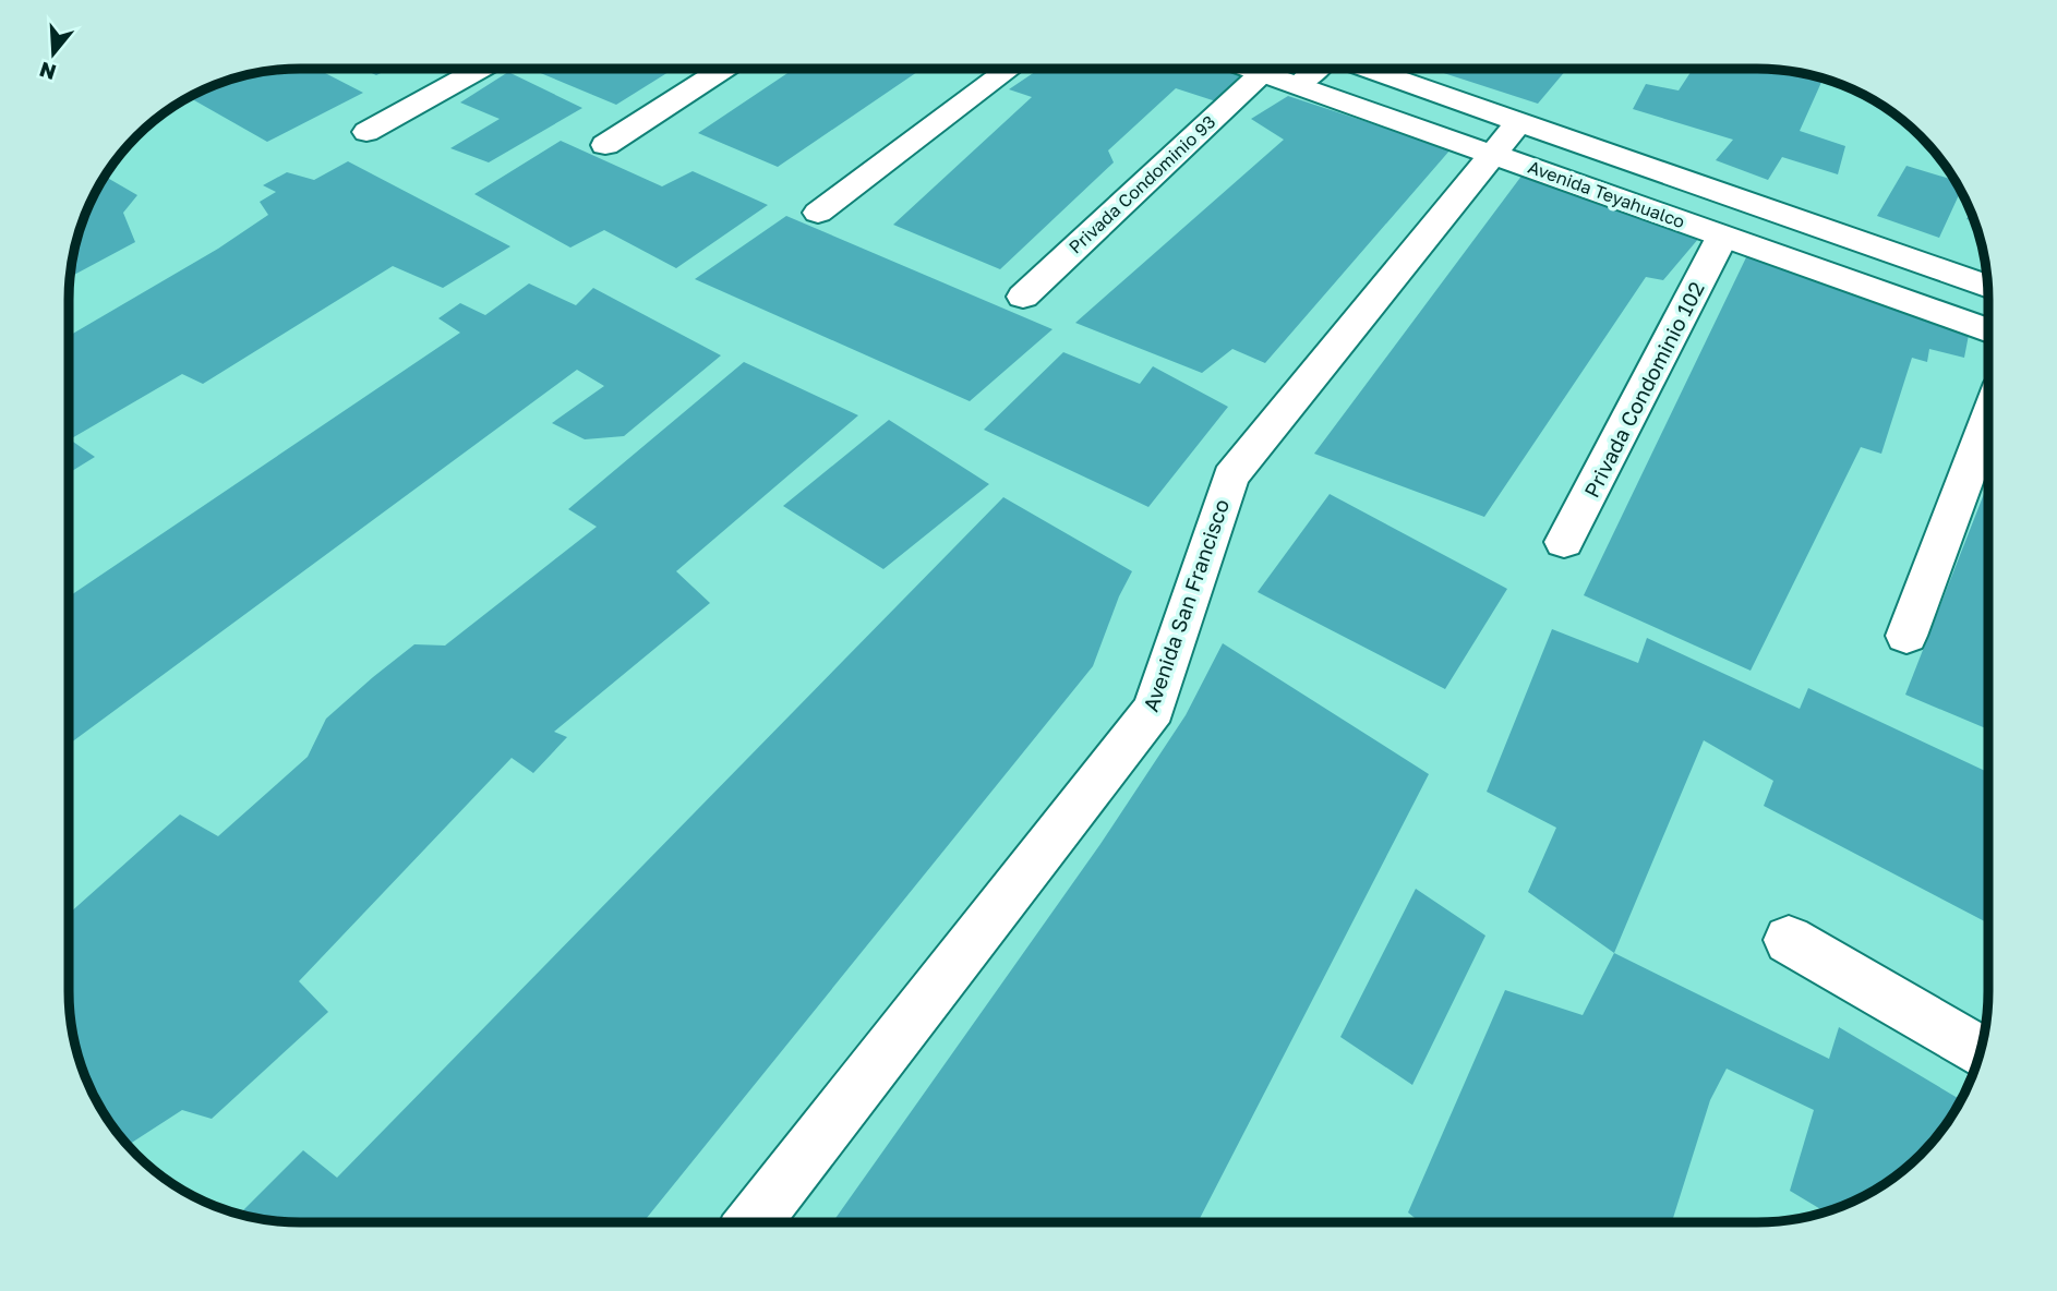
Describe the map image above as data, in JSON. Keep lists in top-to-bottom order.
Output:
{
  "streets": {
    "street": [
      "Privada Condominio 93",
      "Avenida Teyahualco",
      "Privada Condominio 102",
      "Avenida San Francisco"
    ]
  },
  "crossings": [
    ["Privada Condominio 93", "Avenida Teyahualco"],
    ["Avenida Teyahualco", "Privada Condominio 102"],
    ["Avenida Teyahualco", "Avenida San Francisco"]
  ],
  "north": "bottom"
}
